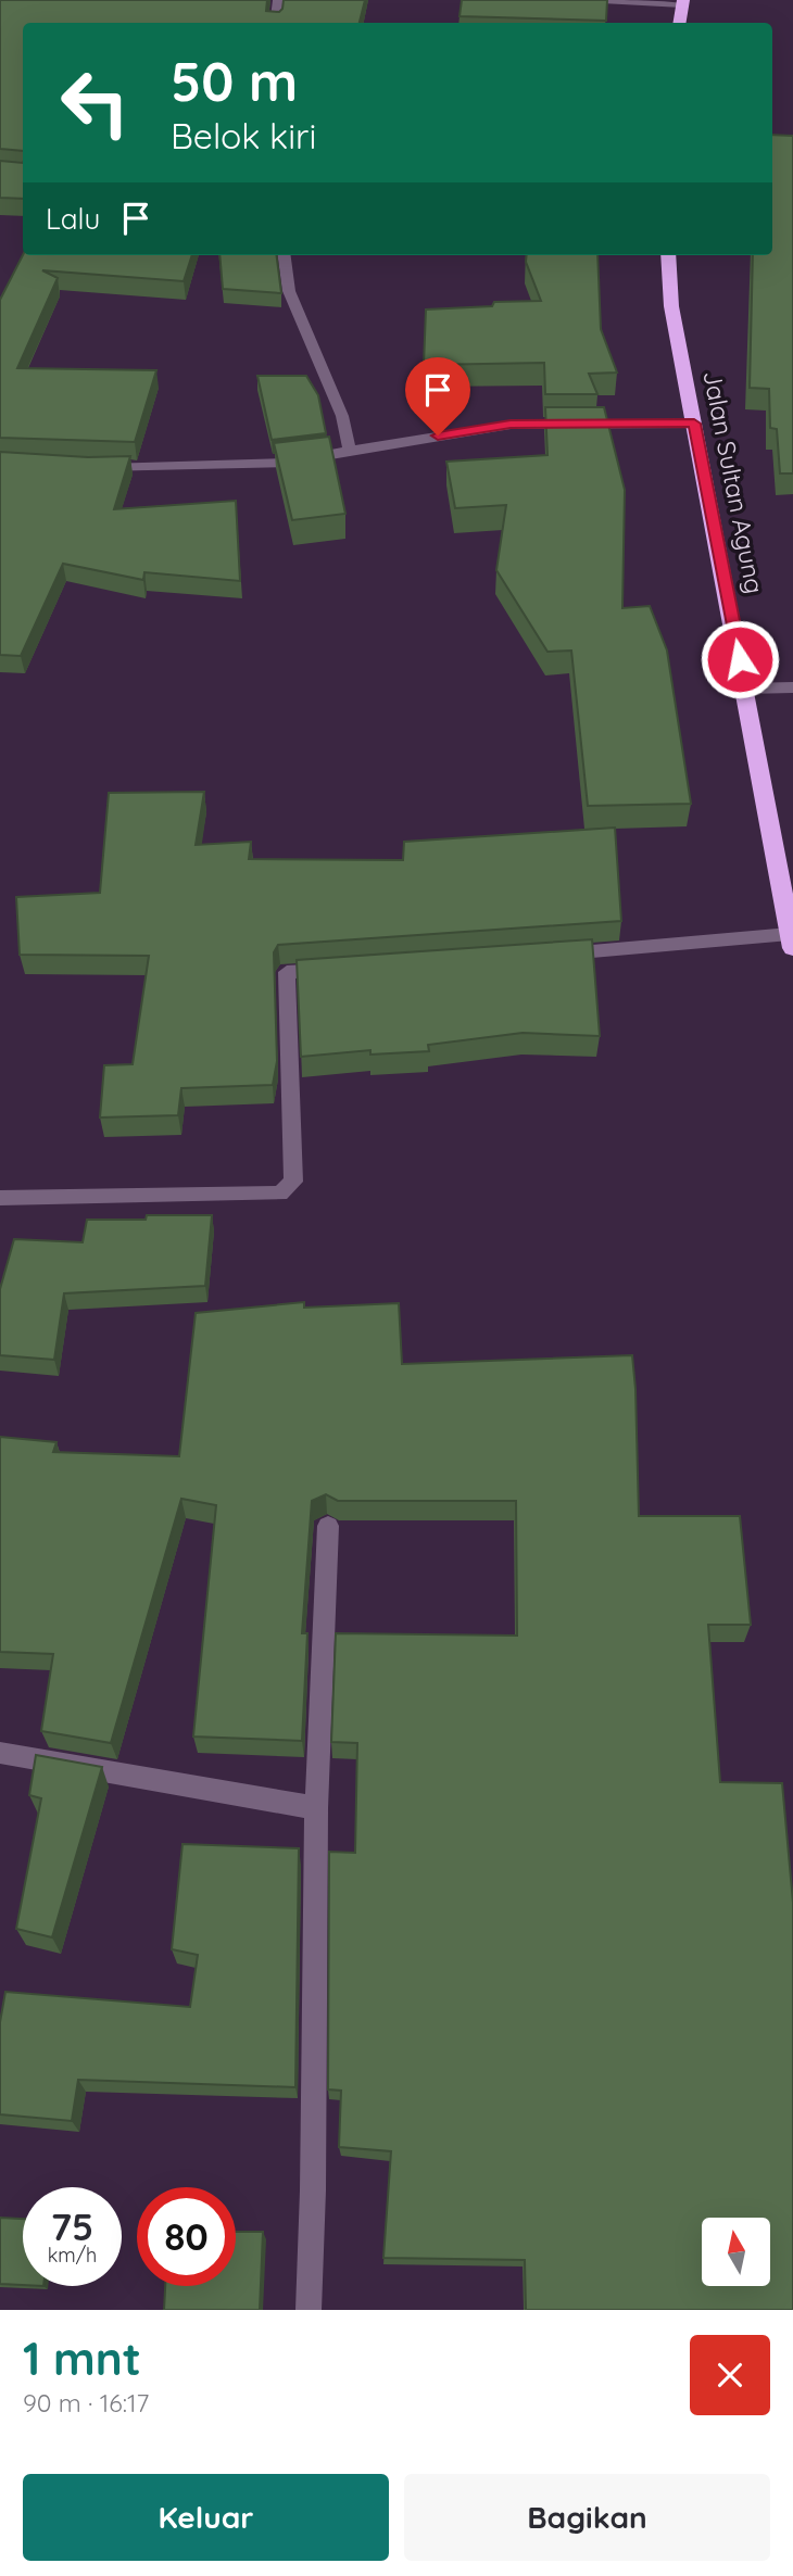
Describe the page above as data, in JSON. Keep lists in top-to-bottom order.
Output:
{
  "streets": {
    "highway": ["Jalan Sultan Agung"]
  },
  "north": "top",
  "page": {
    "turn": ["50 m", "Belok kiri"],
    "then": "Lalu",
    "speed": "75 km/h",
    "limit": "80",
    "heading": ["1 mnt", "90 m · 16:17"],
    "buttons": ["Keluar", "Bagikan"]
  }
}
